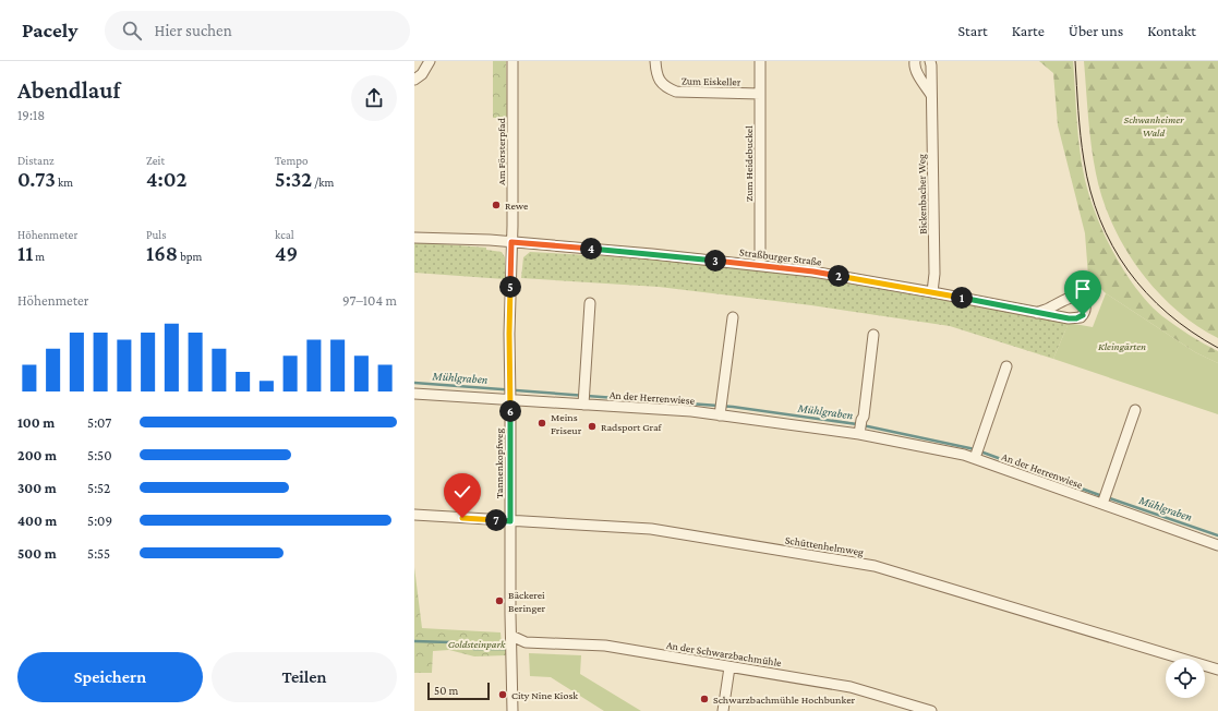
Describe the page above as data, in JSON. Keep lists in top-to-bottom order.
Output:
{
  "streets": {
    "street": [
      "Zum Eiskeller",
      "Am Försterpfad",
      "Zum Heidebuckel",
      "Bickenbacher Weg",
      "Straßburger Straße",
      "An der Herrenwiese",
      "Tannenkopfweg",
      "Schüttenhelmweg",
      "An der Schwarzbachmühle"
    ]
  },
  "crossings": [
    ["Zum Eiskeller", "Zum Heidebuckel"],
    ["Am Försterpfad", "Straßburger Straße"],
    ["Am Försterpfad", "Tannenkopfweg"],
    ["Zum Heidebuckel", "Straßburger Straße"],
    ["Bickenbacher Weg", "Straßburger Straße"],
    ["Straßburger Straße", "Tannenkopfweg"],
    ["An der Herrenwiese", "Tannenkopfweg"],
    ["Tannenkopfweg", "Schüttenhelmweg"],
    ["Tannenkopfweg", "An der Schwarzbachmühle"]
  ],
  "water": ["Mühlgraben"],
  "parks": ["Schwanheimer Wald", "Kleingärten", "Goldsteinpark"],
  "places": [
    "Rewe",
    "Meins Friseur",
    "Radsport Graf",
    "Bäckerei Beringer",
    "City Nine Kiosk",
    "Schwarzbachmühle Hochbunker"
  ],
  "scale_bar": "50 m",
  "page": {
    "header": "Pacely",
    "search": "Hier suchen",
    "nav": [
      "Start",
      "Karte",
      "Über uns",
      "Kontakt"
    ],
    "heading": ["Abendlauf", "19:18"],
    "stats": [
      ["Distanz", "0.73 km"],
      ["Zeit", "4:02"],
      ["Tempo", "5:32 /km"],
      ["Höhenmeter", "11 m"],
      ["Puls", "168 bpm"],
      ["kcal", "49"]
    ],
    "pins": [
      "4",
      "3",
      "2",
      "5",
      "1",
      "6",
      "7"
    ],
    "chart": ["Höhenmeter", "97–104 m"],
    "list": [
      {
        "name": "100 m",
        "note": "5:07"
      },
      {
        "name": "200 m",
        "note": "5:50"
      },
      {
        "name": "300 m",
        "note": "5:52"
      },
      {
        "name": "400 m",
        "note": "5:09"
      },
      {
        "name": "500 m",
        "note": "5:55"
      }
    ],
    "buttons": ["Speichern", "Teilen"],
    "scale": "50 m"
  }
}
